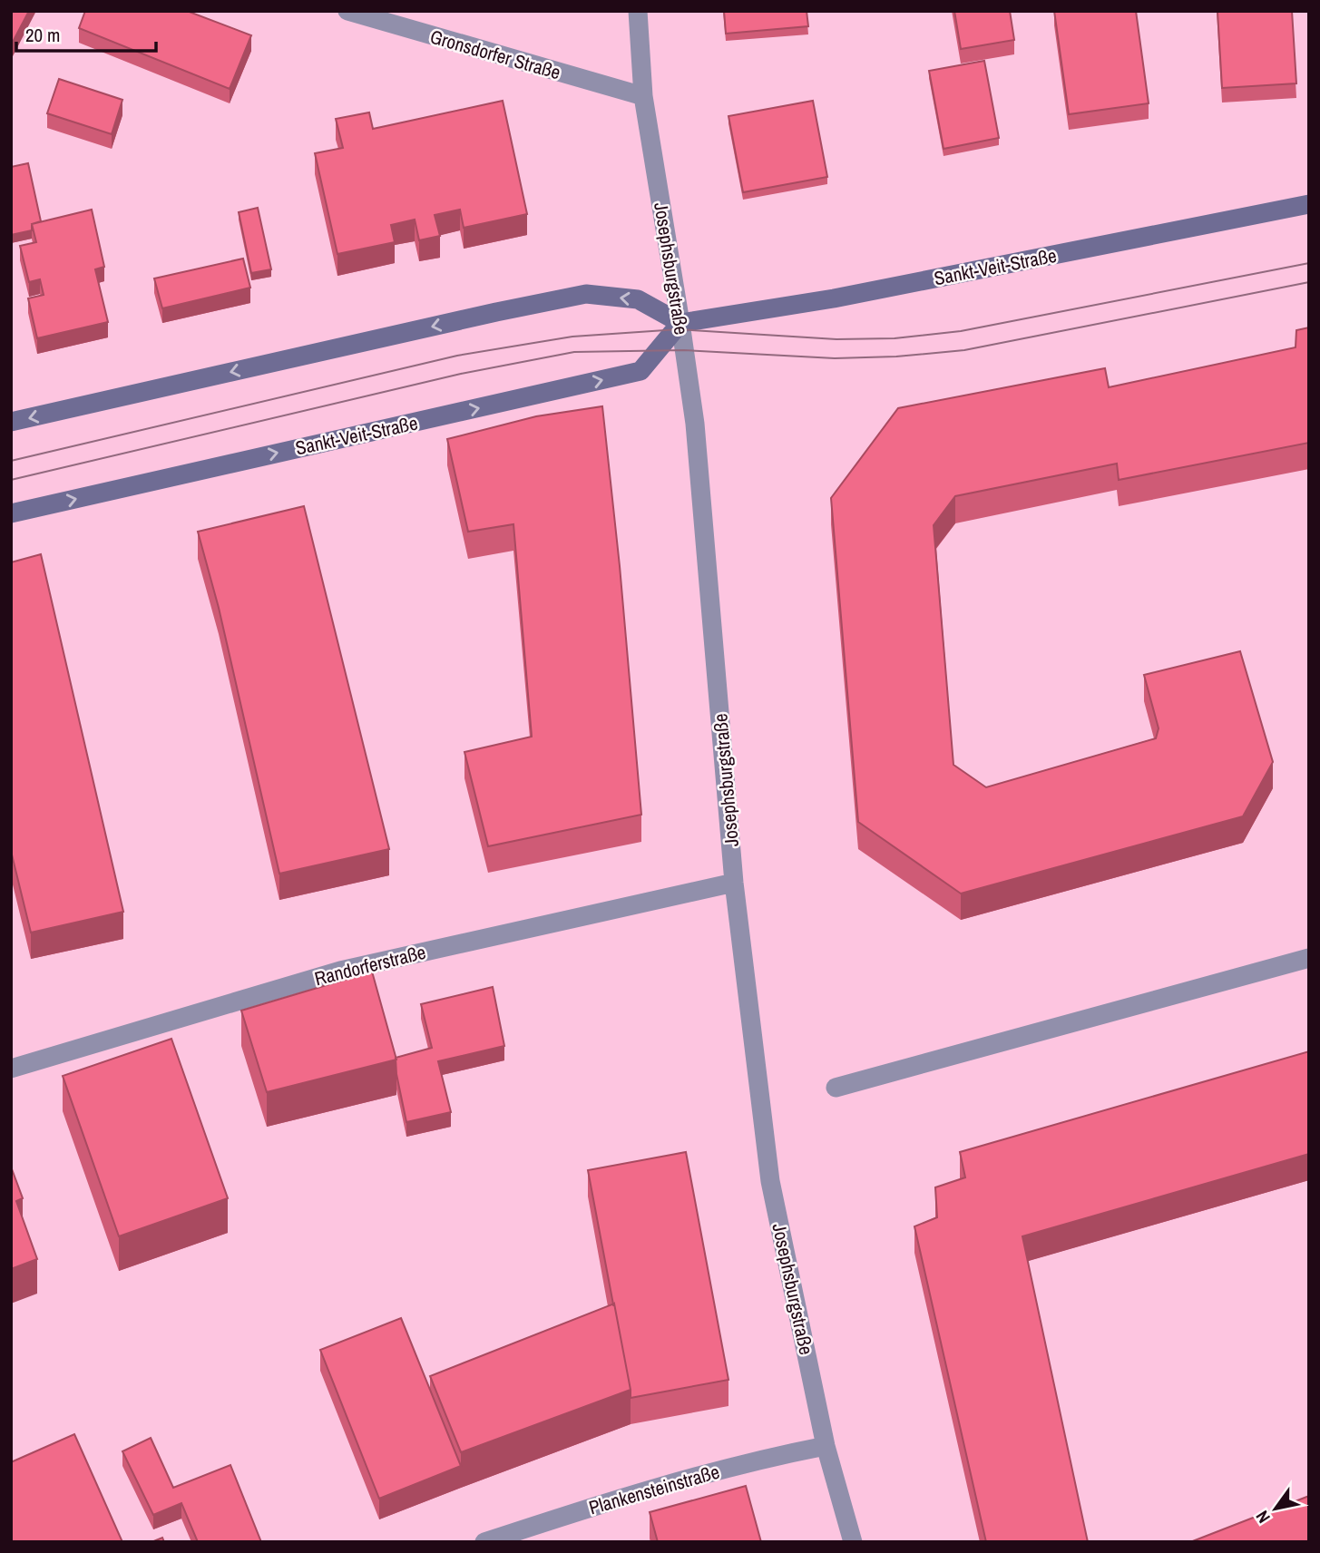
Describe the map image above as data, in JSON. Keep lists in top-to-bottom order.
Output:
{
  "streets": {
    "street": [
      "Gronsdorfer Straße",
      "Sankt-Veit-Straße",
      "Josephsburgstraße",
      "Randorferstraße",
      "Plankensteinstraße"
    ]
  },
  "crossings": [
    ["Gronsdorfer Straße", "Josephsburgstraße"],
    ["Sankt-Veit-Straße", "Josephsburgstraße"],
    ["Josephsburgstraße", "Randorferstraße"],
    ["Josephsburgstraße", "Plankensteinstraße"]
  ],
  "scale_bar": "20 m",
  "north": "bottom left"
}
